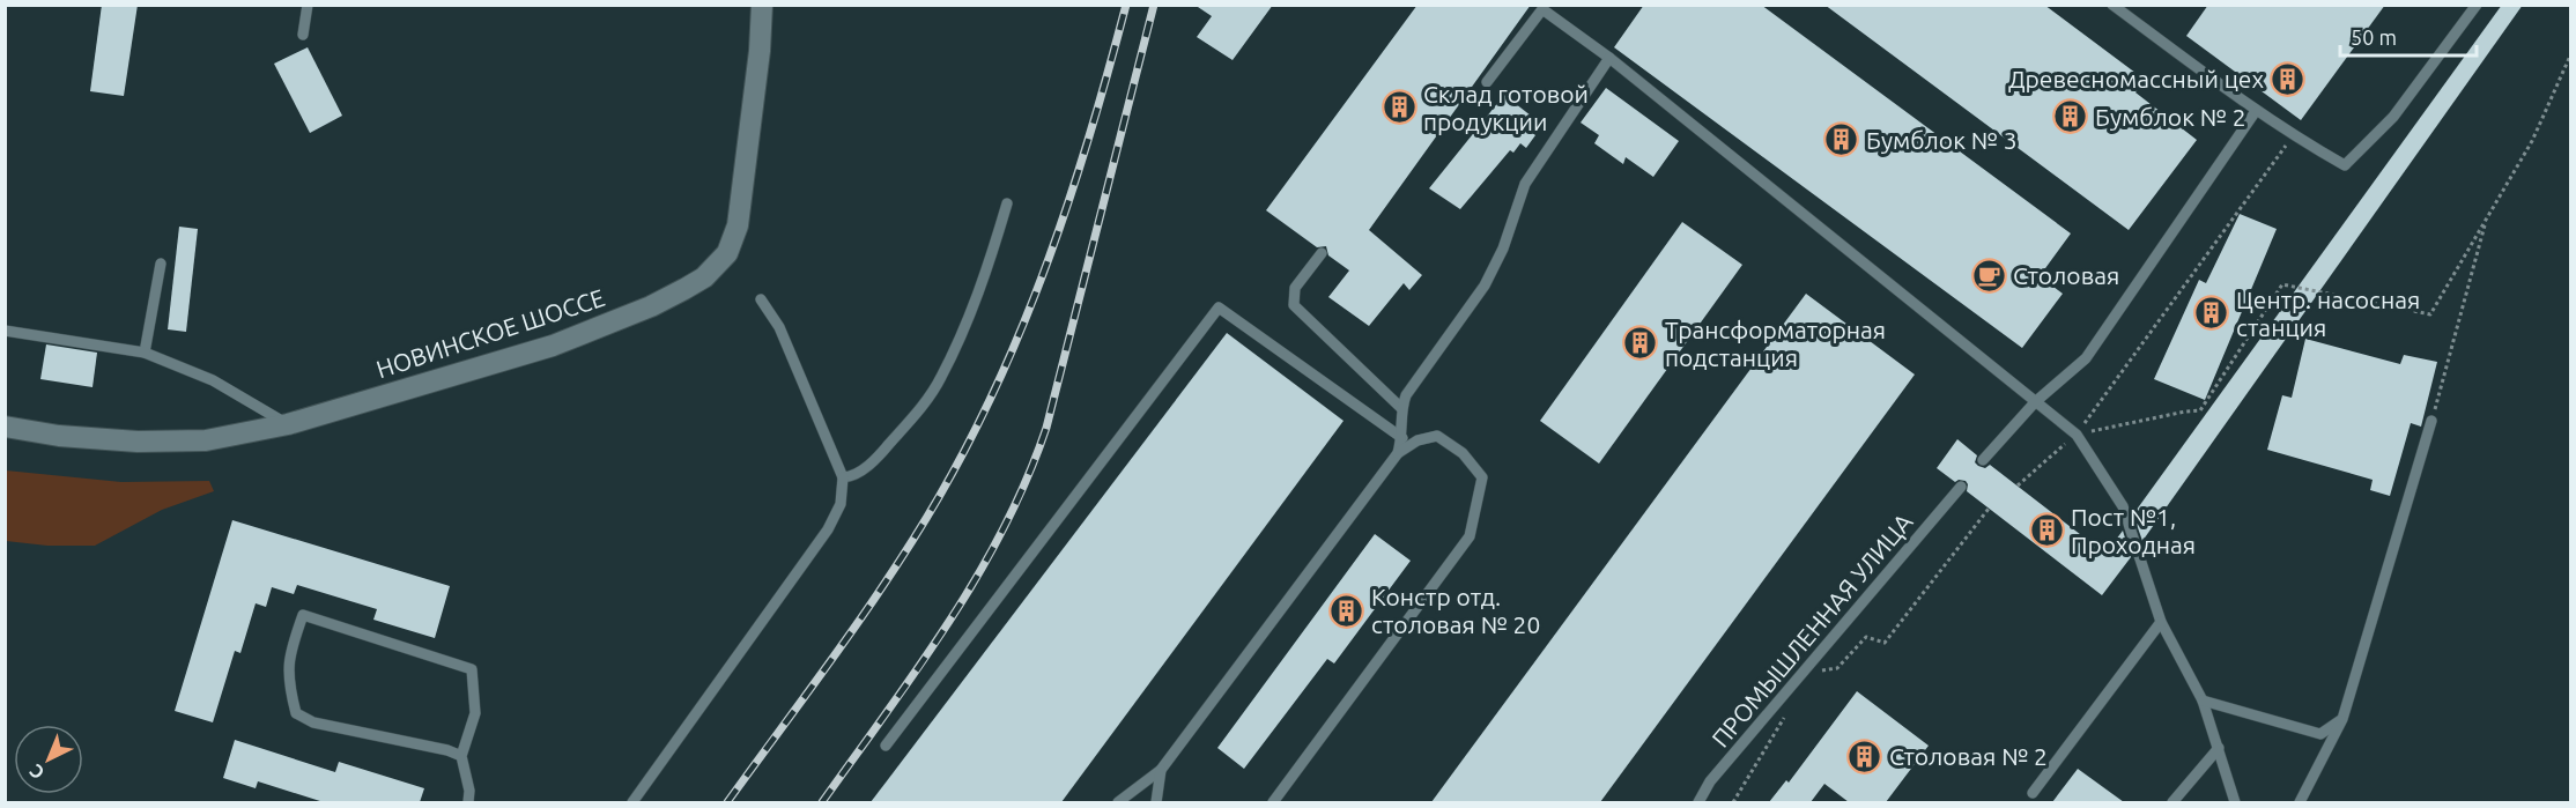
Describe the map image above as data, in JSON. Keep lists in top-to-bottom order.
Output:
{
  "streets": {
    "street": ["НОВИНСКОЕ ШОССЕ"],
    "lane": ["ПРОМЫШЛЕННАЯ УЛИЦА"]
  },
  "places": {
    "building": [
      "Древесномассный цех",
      "Склад готовой продукции",
      "Бумблок № 2",
      "Бумблок № 3",
      "Центр. насосная станция",
      "Трансформаторная подстанция",
      "Пост №1, Проходная",
      "Констр отд. столовая № 20",
      "Столовая № 2"
    ],
    "cafe": ["Столовая"]
  },
  "scale_bar": "50 m",
  "north": "bottom left"
}
